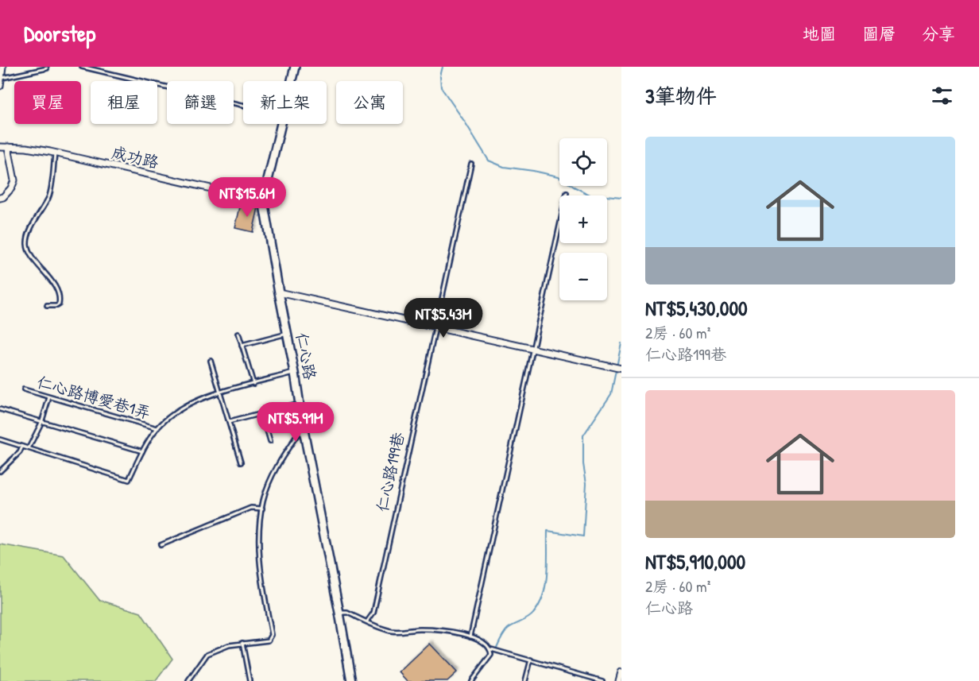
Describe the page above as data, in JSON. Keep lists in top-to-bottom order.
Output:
{
  "streets": {
    "street": ["成功路", "仁心路"],
    "lane": ["仁心路博愛巷1弄", "仁心路199巷"]
  },
  "crossings": [
    ["成功路", "仁心路"]
  ],
  "page": {
    "header": "Doorstep",
    "nav": ["地圖", "圖層", "分享"],
    "heading": "3筆物件",
    "chip": [
      "買屋",
      "租屋",
      "篩選",
      "新上架",
      "公寓"
    ],
    "list": [
      {
        "name": "NT$5,430,000",
        "note": "2房 · 60 m² · 仁心路199巷"
      },
      {
        "name": "NT$5,910,000",
        "note": "2房 · 60 m² · 仁心路"
      }
    ],
    "map_buttons": ["+", "−"],
    "price": ["NT$15.6M", "NT$5.43M", "NT$5.91M"]
  }
}
